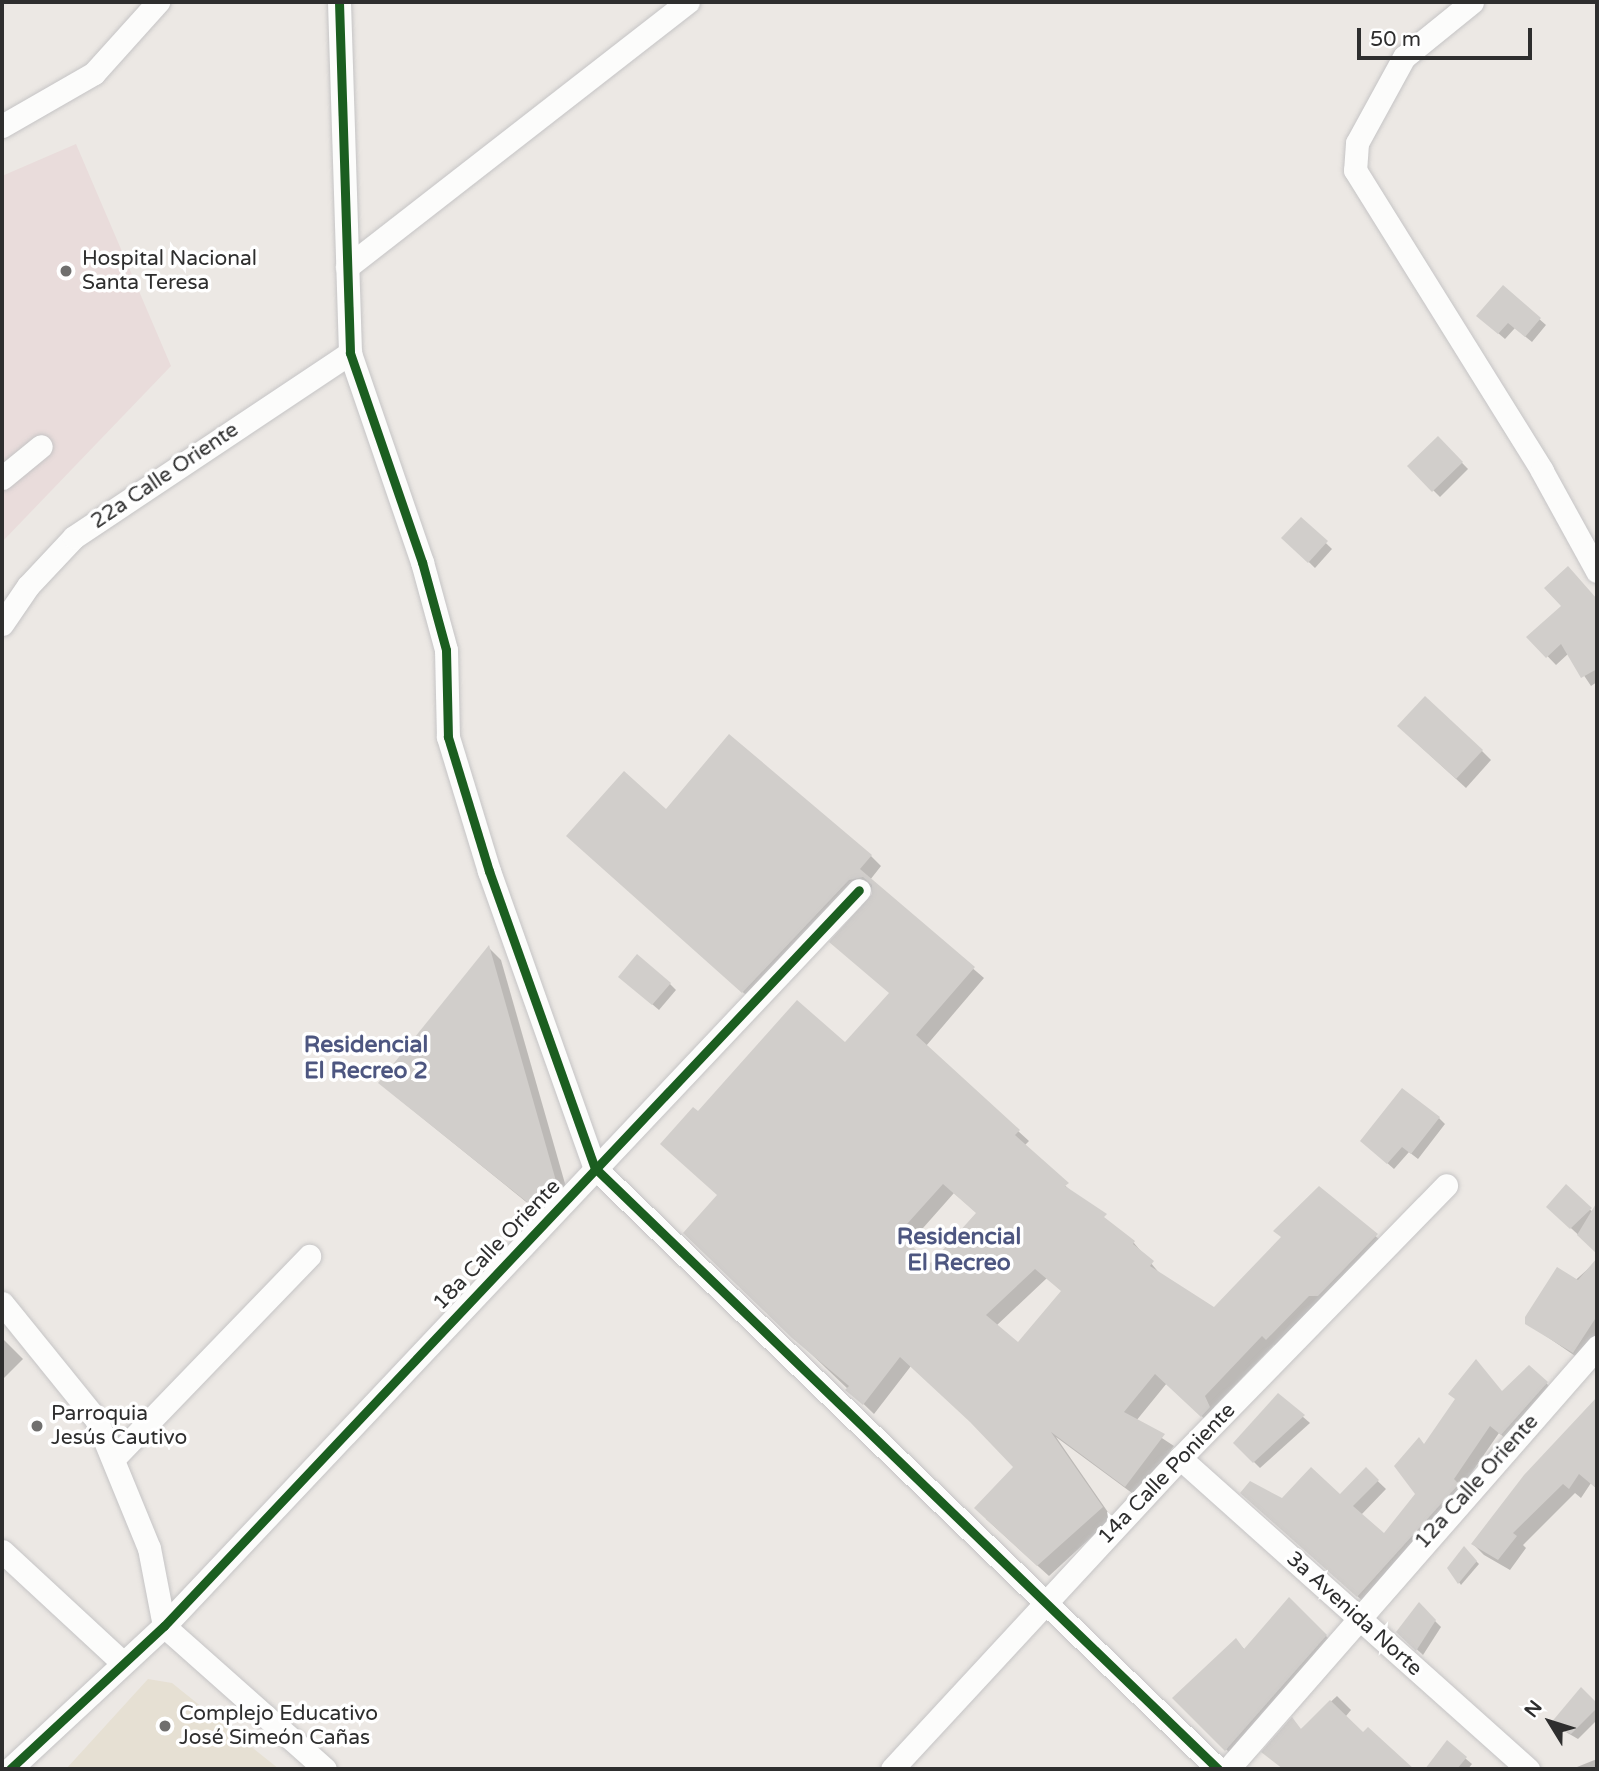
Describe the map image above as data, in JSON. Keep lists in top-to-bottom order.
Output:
{
  "streets": {
    "street": [
      "22a Calle Oriente",
      "18a Calle Oriente",
      "14a Calle Poniente",
      "12a Calle Oriente",
      "3a Avenida Norte"
    ]
  },
  "crossings": [
    ["14a Calle Poniente", "3a Avenida Norte"],
    ["12a Calle Oriente", "3a Avenida Norte"]
  ],
  "districts": ["Residencial El Recreo 2", "Residencial El Recreo"],
  "places": ["Hospital Nacional Santa Teresa", "Parroquia Jesús Cautivo", "Complejo Educativo José Simeón Cañas"],
  "scale_bar": "50 m",
  "north": "top left"
}
